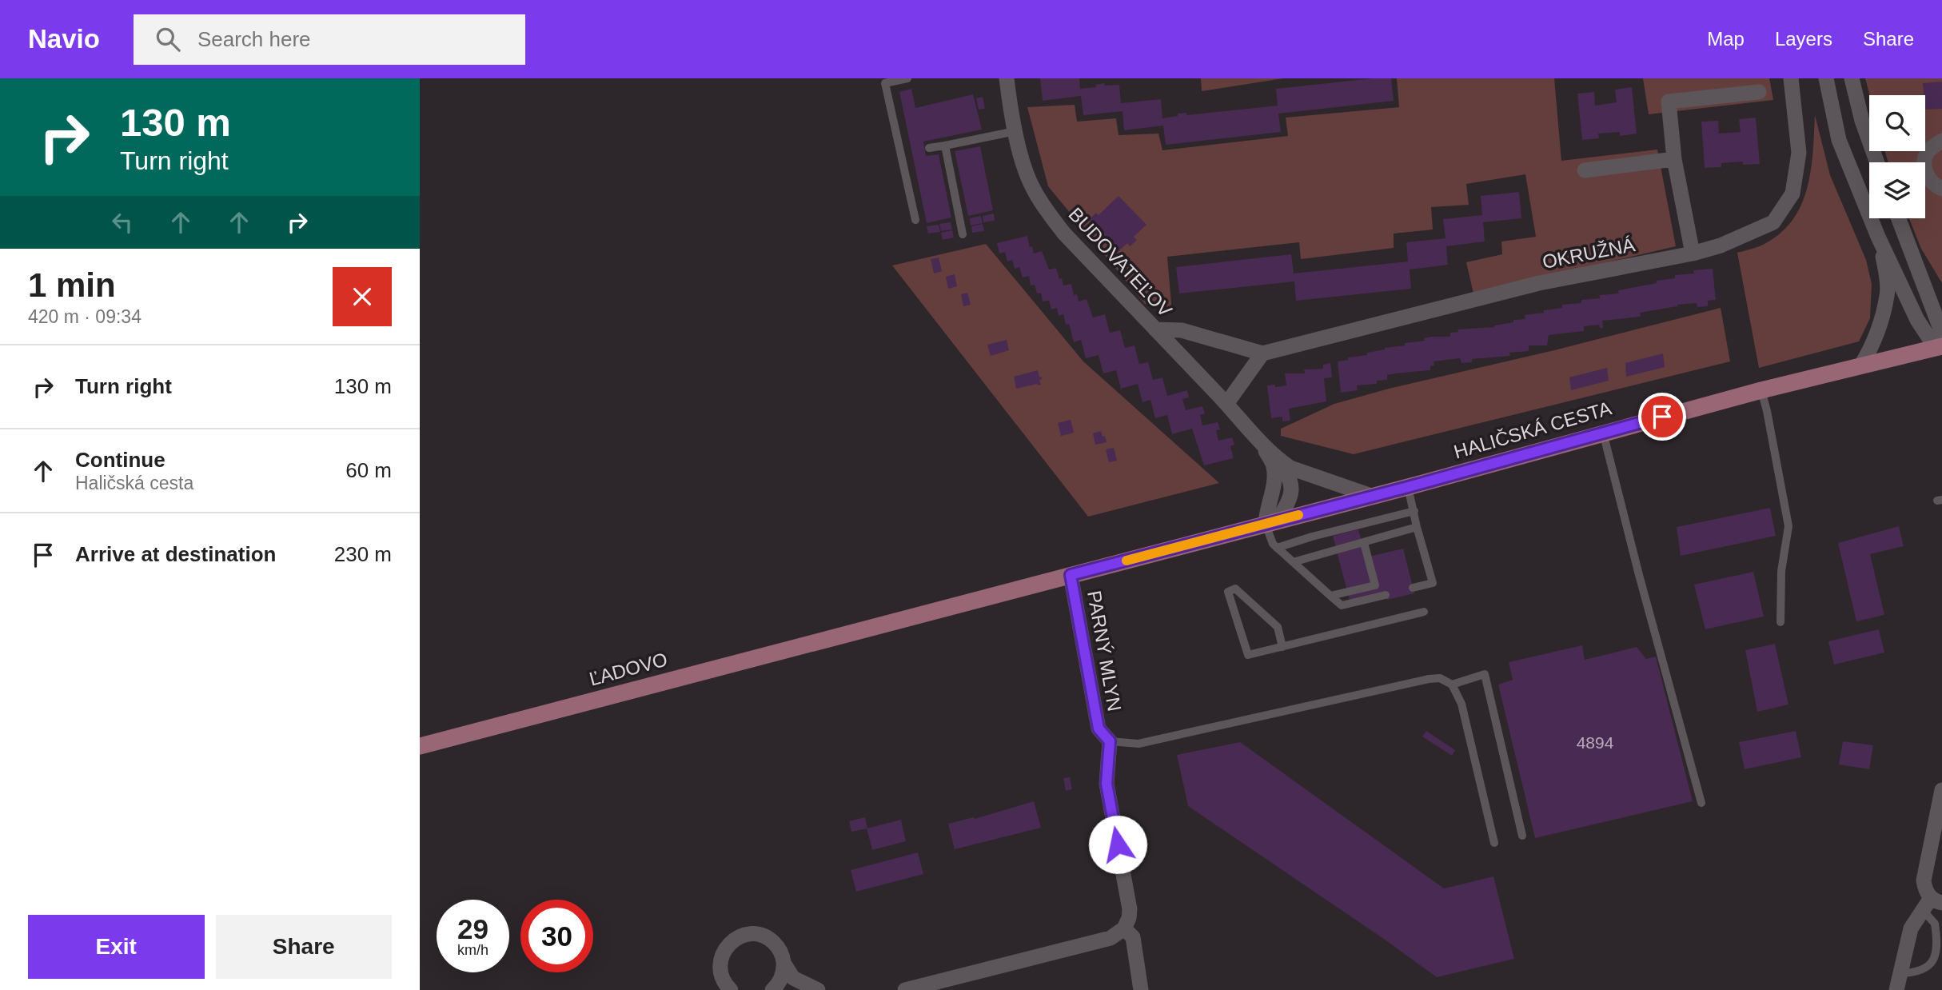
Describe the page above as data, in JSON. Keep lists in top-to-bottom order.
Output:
{
  "streets": {
    "main road": ["HALIČSKÁ CESTA", "ĽADOVO"],
    "street": ["OKRUŽNÁ", "BUDOVATEĽOV", "PARNÝ MLYN"]
  },
  "crossings": [
    ["BUDOVATEĽOV", "HALIČSKÁ CESTA"],
    ["HALIČSKÁ CESTA", "PARNÝ MLYN"],
    ["HALIČSKÁ CESTA", "ĽADOVO"],
    ["PARNÝ MLYN", "ĽADOVO"]
  ],
  "house_numbers": ["4894"],
  "page": {
    "header": "Navio",
    "search": "Search here",
    "nav": ["Map", "Layers", "Share"],
    "turn": ["130 m", "Turn right"],
    "heading": ["1 min", "420 m · 09:34"],
    "list": [
      {
        "name": "Turn right",
        "value": "130 m"
      },
      {
        "name": "Continue",
        "note": "Haličská cesta",
        "value": "60 m"
      },
      {
        "name": "Arrive at destination",
        "value": "230 m"
      }
    ],
    "speed": "29 km/h",
    "limit": "30",
    "buttons": ["Exit", "Share"]
  }
}
